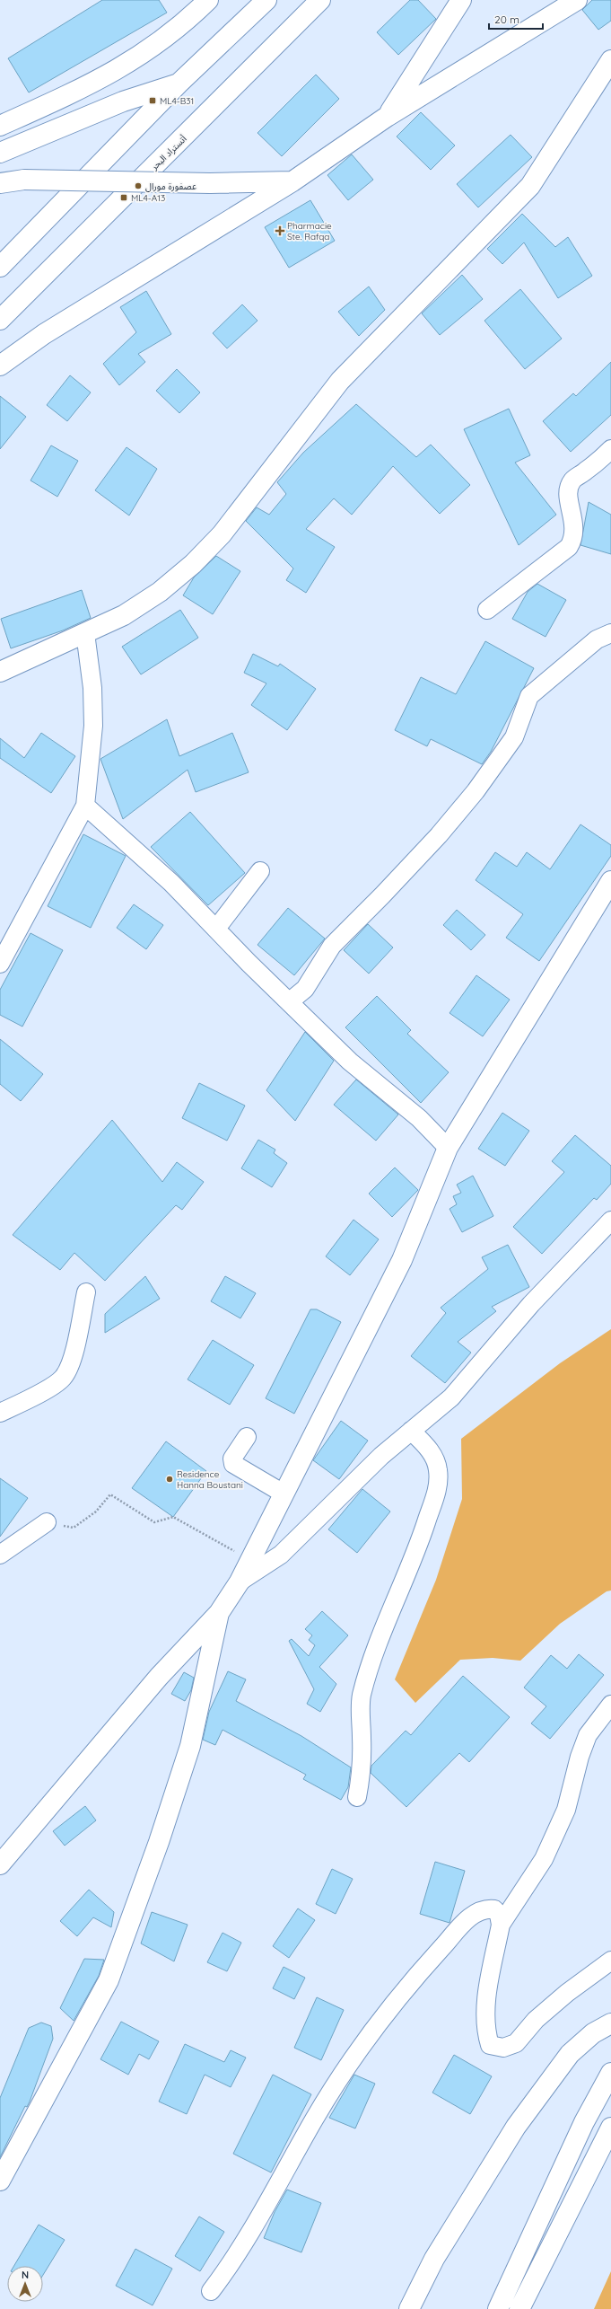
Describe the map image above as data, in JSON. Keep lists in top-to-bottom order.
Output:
{
  "streets": {
    "main road": ["أتستراد البحر"]
  },
  "places": {
    "transit": ["ML4-B31", "ML4-A13"],
    "other": ["عصفورة مورال", "Residence Hanna Boustani"],
    "health": ["Pharmacie Ste. Rafqa"]
  },
  "scale_bar": "20 m",
  "north": "top"
}
